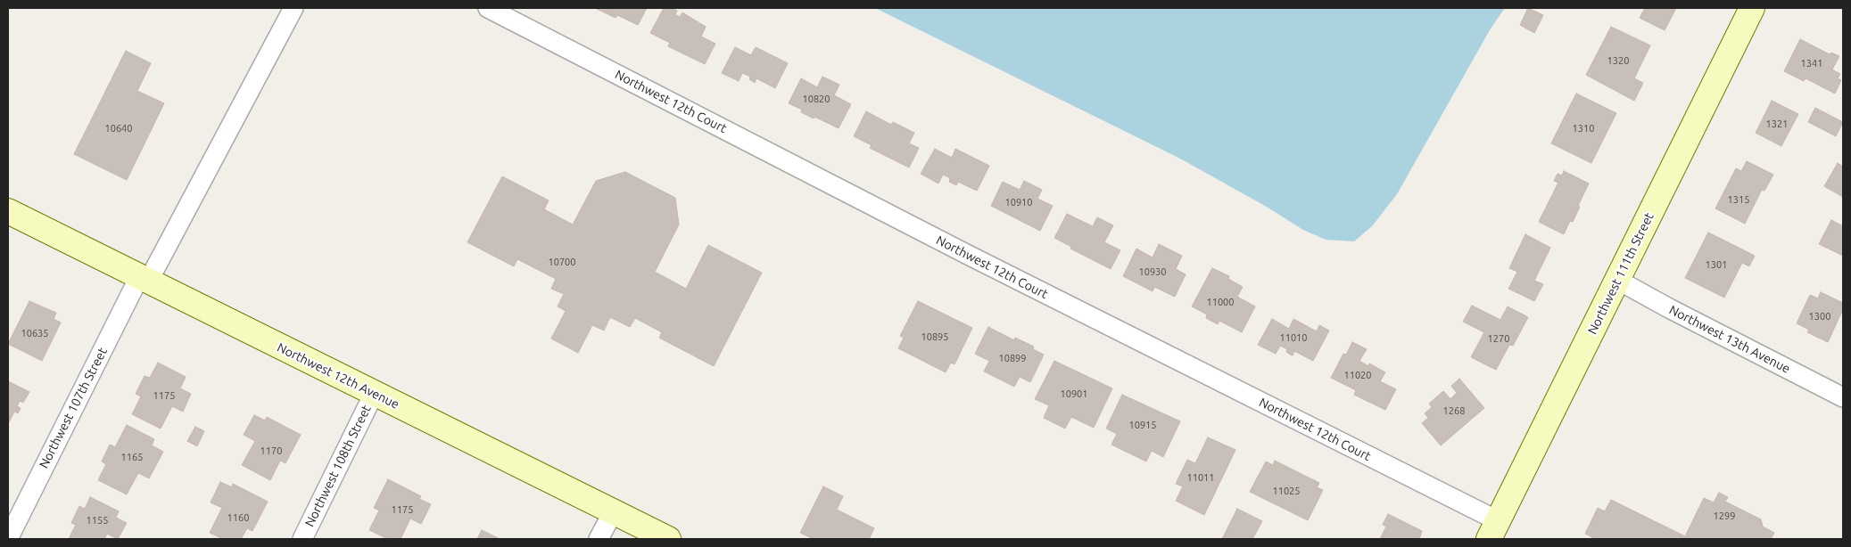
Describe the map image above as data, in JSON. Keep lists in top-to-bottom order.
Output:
{
  "streets": {
    "street": [
      "Northwest 12th Court",
      "Northwest 111th Street",
      "Northwest 13th Avenue",
      "Northwest 12th Avenue",
      "Northwest 107th Street",
      "Northwest 108th Street"
    ]
  },
  "crossings": [
    ["Northwest 12th Court", "Northwest 111th Street"],
    ["Northwest 111th Street", "Northwest 13th Avenue"],
    ["Northwest 12th Avenue", "Northwest 107th Street"],
    ["Northwest 12th Avenue", "Northwest 108th Street"]
  ],
  "house_numbers": [
    "1320",
    "1341",
    "10820",
    "1321",
    "10640",
    "1310",
    "1315",
    "10910",
    "10700",
    "1301",
    "10930",
    "11000",
    "1300",
    "10635",
    "10895",
    "11010",
    "1270",
    "10899",
    "11020",
    "10901",
    "1175",
    "1268",
    "10915",
    "1170",
    "1165",
    "11011",
    "11025",
    "1175",
    "1299",
    "1160",
    "1155"
  ]
}
